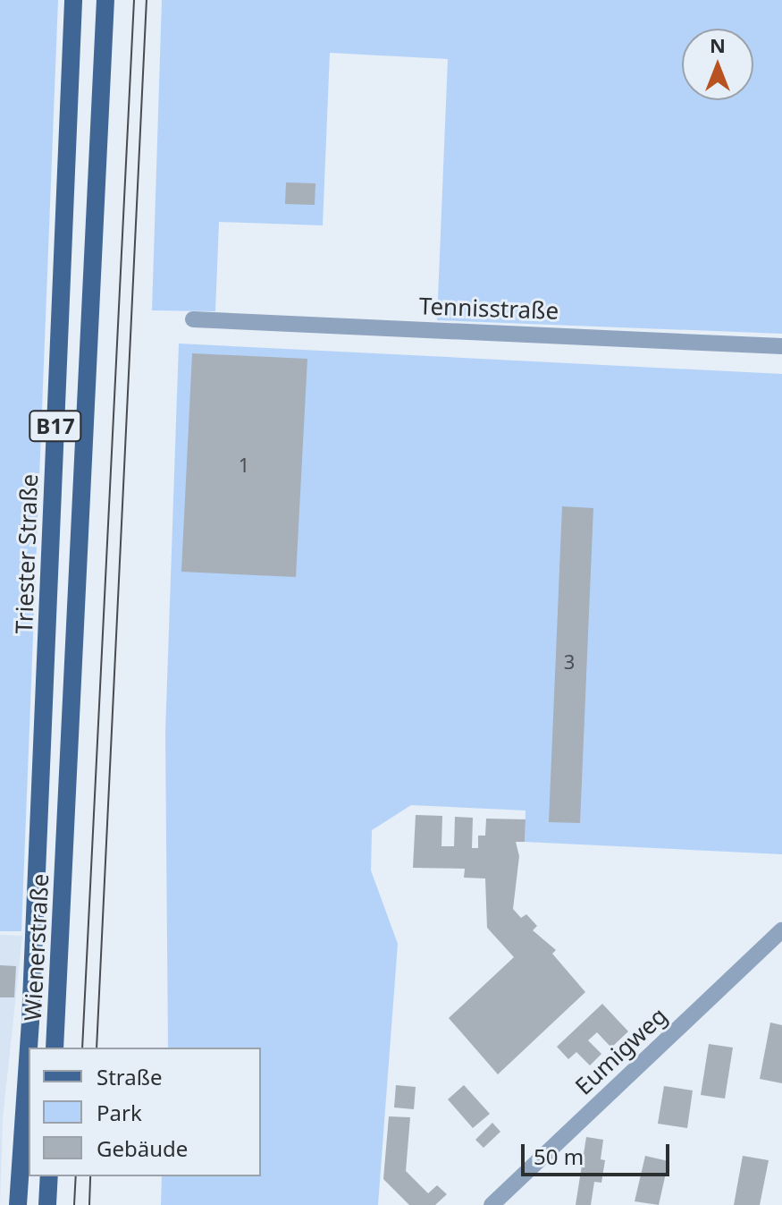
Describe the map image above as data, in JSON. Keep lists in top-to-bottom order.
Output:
{
  "streets": {
    "main road": ["B17", "Triester Straße", "Wienerstraße"],
    "street": ["Tennisstraße", "Eumigweg"]
  },
  "crossings": [
    ["Triester Straße", "Wienerstraße"]
  ],
  "house_numbers": ["1", "3"],
  "legend": ["Straße", "Park", "Gebäude"],
  "scale_bar": "50 m",
  "north": "top"
}
